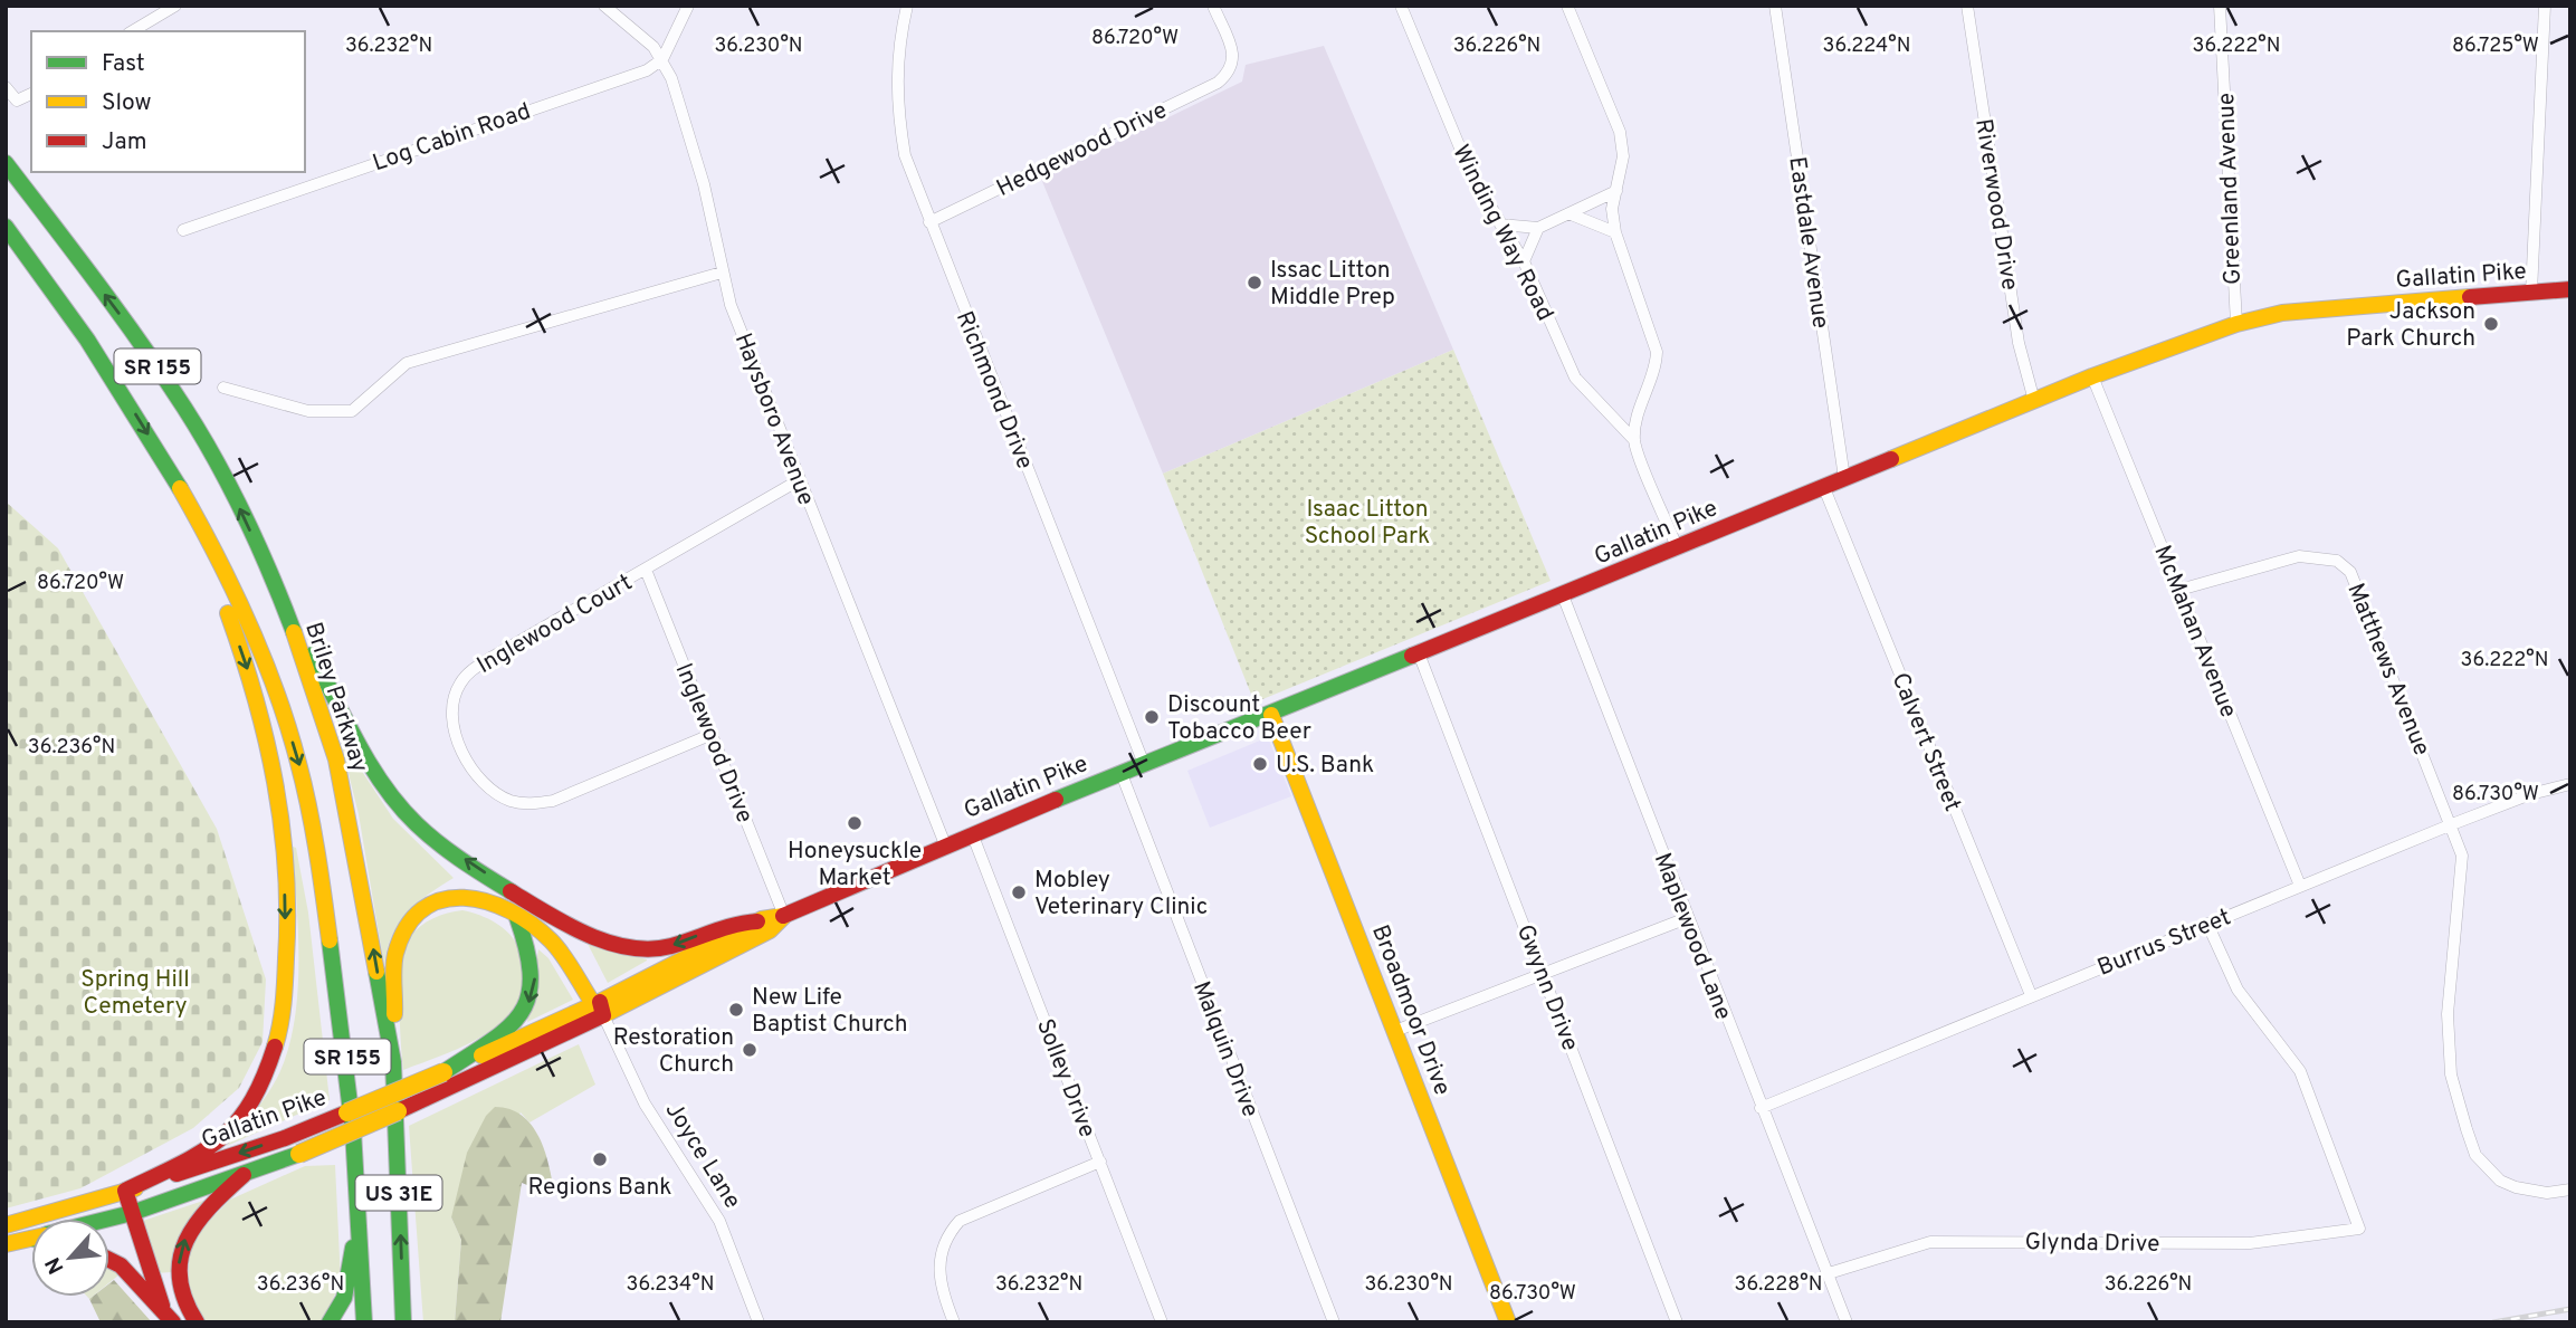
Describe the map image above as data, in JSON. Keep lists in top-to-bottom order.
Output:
{
  "streets": {
    "main road": [
      "Gallatin Pike",
      "SR 155",
      "Briley Parkway",
      "Broadmoor Drive",
      "US 31E"
    ],
    "street": [
      "Log Cabin Road",
      "Hedgewood Drive",
      "Greenland Avenue",
      "Riverwood Drive",
      "Winding Way Road",
      "Eastdale Avenue",
      "Richmond Drive",
      "Haysboro Avenue",
      "Inglewood Court",
      "McMahan Avenue",
      "Matthews Avenue",
      "Calvert Street",
      "Inglewood Drive",
      "Maplewood Lane",
      "Burrus Street",
      "Gwynn Drive",
      "Malquin Drive",
      "Solley Drive",
      "Joyce Lane",
      "Glynda Drive"
    ]
  },
  "crossings": [
    ["Log Cabin Road", "Haysboro Avenue"],
    ["Hedgewood Drive", "Richmond Drive"],
    ["Greenland Avenue", "Gallatin Pike"],
    ["Riverwood Drive", "Gallatin Pike"],
    ["Eastdale Avenue", "Gallatin Pike"],
    ["Gallatin Pike", "Richmond Drive"],
    ["Gallatin Pike", "Haysboro Avenue"],
    ["Gallatin Pike", "McMahan Avenue"],
    ["Gallatin Pike", "Calvert Street"],
    ["Gallatin Pike", "Inglewood Drive"],
    ["Gallatin Pike", "Maplewood Lane"],
    ["Gallatin Pike", "Gwynn Drive"],
    ["Gallatin Pike", "Broadmoor Drive"],
    ["Gallatin Pike", "Malquin Drive"],
    ["Gallatin Pike", "Solley Drive"],
    ["Gallatin Pike", "Joyce Lane"],
    ["Haysboro Avenue", "Inglewood Court"],
    ["Inglewood Court", "Inglewood Drive"],
    ["McMahan Avenue", "Matthews Avenue"],
    ["McMahan Avenue", "Burrus Street"],
    ["Matthews Avenue", "Burrus Street"],
    ["Calvert Street", "Burrus Street"],
    ["Maplewood Lane", "Burrus Street"],
    ["Maplewood Lane", "Glynda Drive"],
    ["Burrus Street", "Glynda Drive"]
  ],
  "parks": ["Isaac Litton School Park", "Spring Hill Cemetery"],
  "places": [
    "Issac Litton Middle Prep",
    "Jackson Park Church",
    "Discount Tobacco Beer",
    "U.S. Bank",
    "Honeysuckle Market",
    "Mobley Veterinary Clinic",
    "New Life Baptist Church",
    "Restoration Church",
    "Regions Bank"
  ],
  "legend": ["Fast", "Slow", "Jam"],
  "north": "bottom left",
  "coordinates": [
    "86.720°W",
    "86.725°W",
    "36.232°N",
    "36.230°N",
    "36.226°N",
    "36.224°N",
    "36.222°N",
    "36.236°N",
    "86.730°W",
    "36.234°N",
    "36.228°N"
  ]
}
